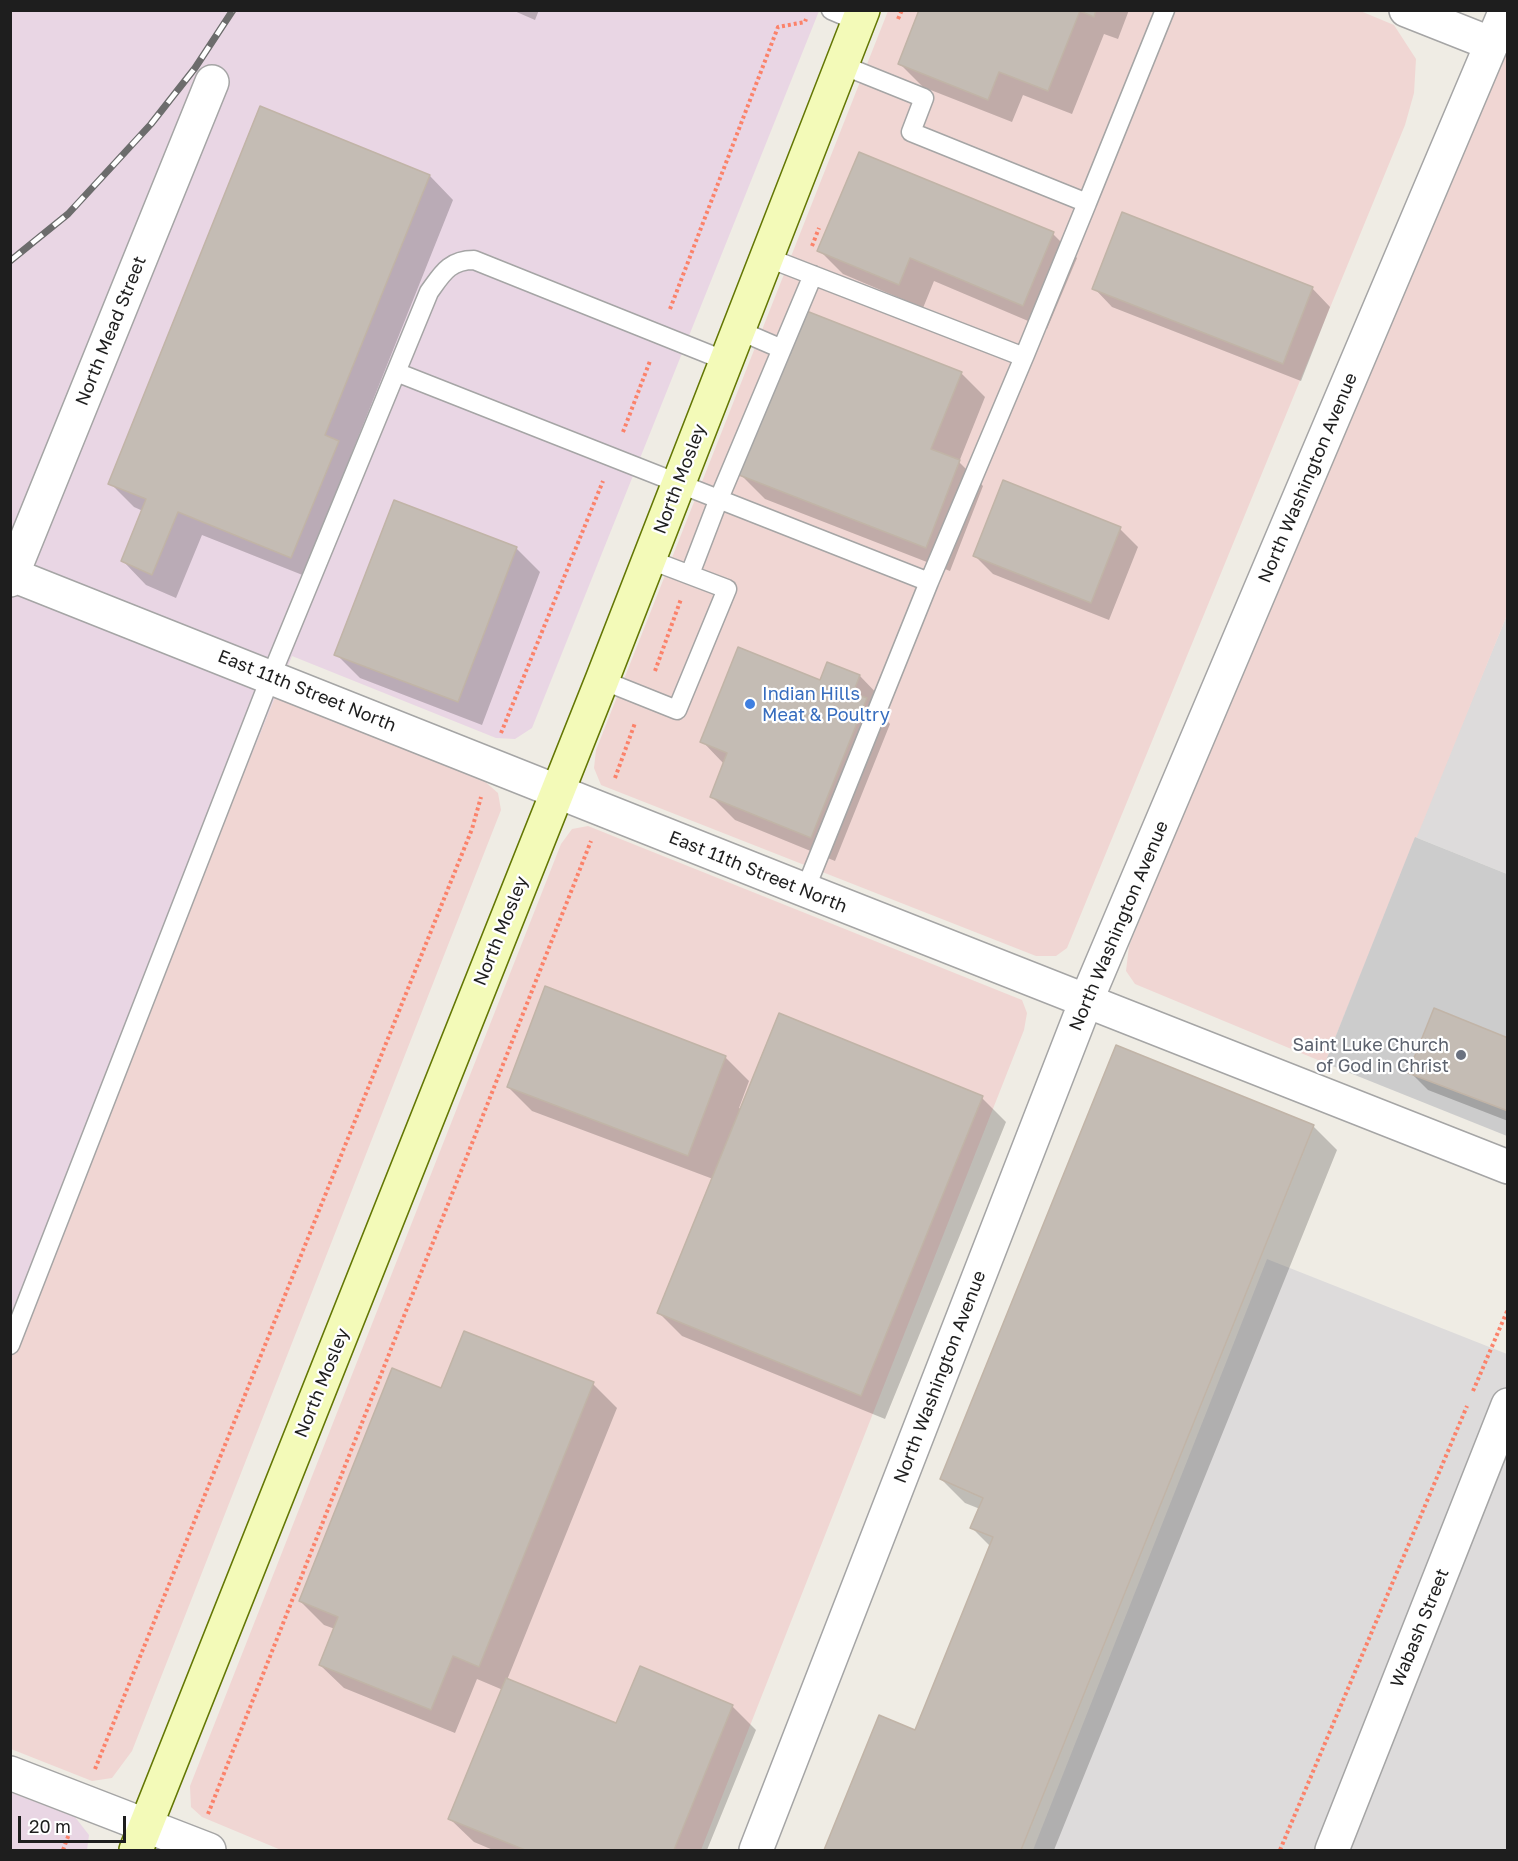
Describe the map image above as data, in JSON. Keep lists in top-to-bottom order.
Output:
{
  "streets": {
    "street": [
      "North Mead Street",
      "North Washington Avenue",
      "North Mosley",
      "East 11th Street North",
      "Wabash Street"
    ]
  },
  "crossings": [
    ["North Mead Street", "East 11th Street North"],
    ["North Washington Avenue", "East 11th Street North"],
    ["North Mosley", "East 11th Street North"]
  ],
  "places": ["Indian Hills Meat & Poultry", "Saint Luke Church of God in Christ"],
  "scale_bar": "20 m"
}
